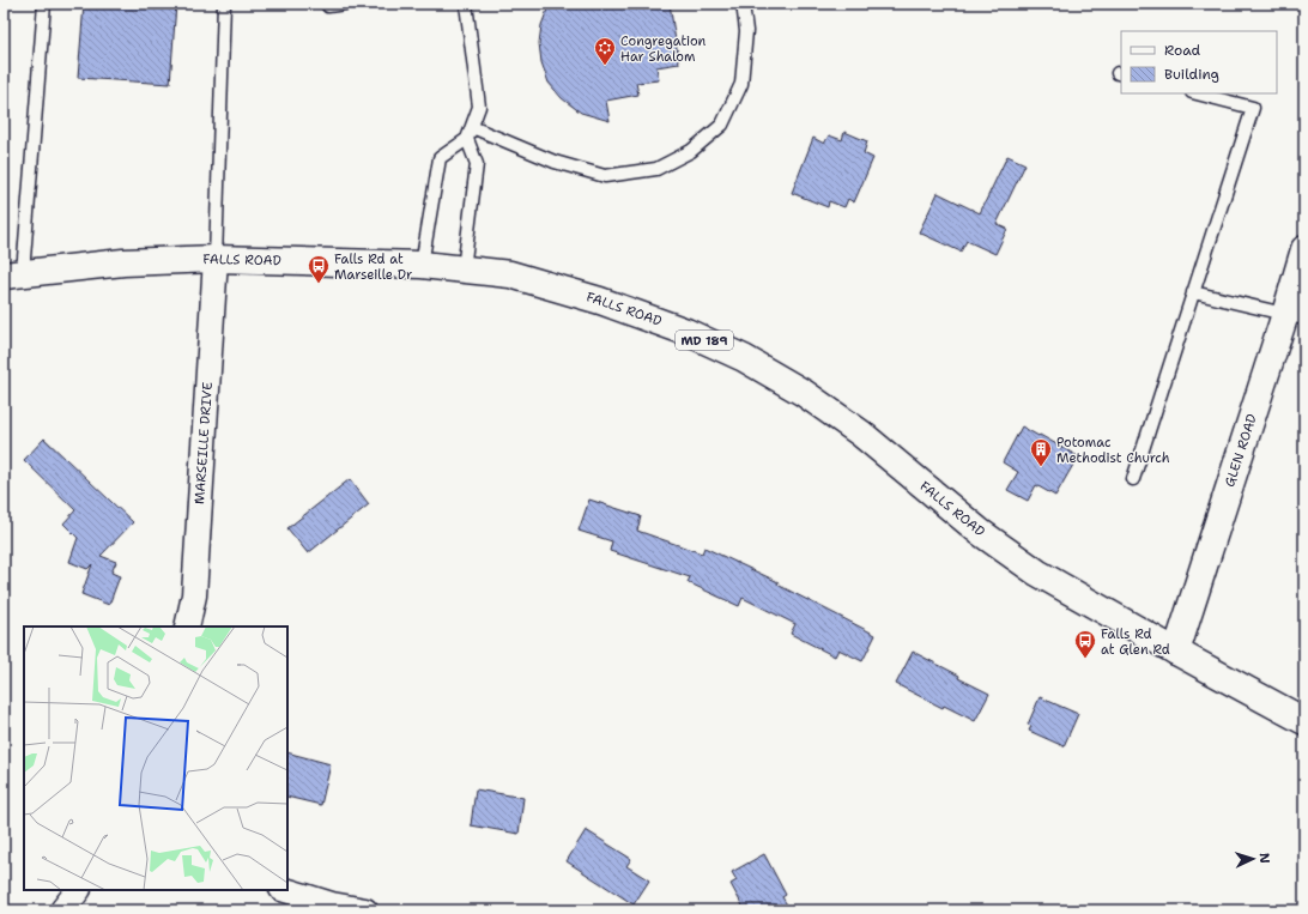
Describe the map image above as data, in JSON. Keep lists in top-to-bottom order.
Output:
{
  "streets": {
    "main road": ["FALLS ROAD", "MD 189", "GLEN ROAD"],
    "street": ["MARSEILLE DRIVE"]
  },
  "crossings": [
    ["FALLS ROAD", "MARSEILLE DRIVE"],
    ["FALLS ROAD", "GLEN ROAD"]
  ],
  "places": {
    "synagogue": ["Congregation Har Shalom"],
    "bus stop": ["Falls Rd at Marseille Dr", "Falls Rd at Glen Rd"],
    "building": ["Potomac Methodist Church"]
  },
  "legend": ["Road", "Building"],
  "north": "right"
}
